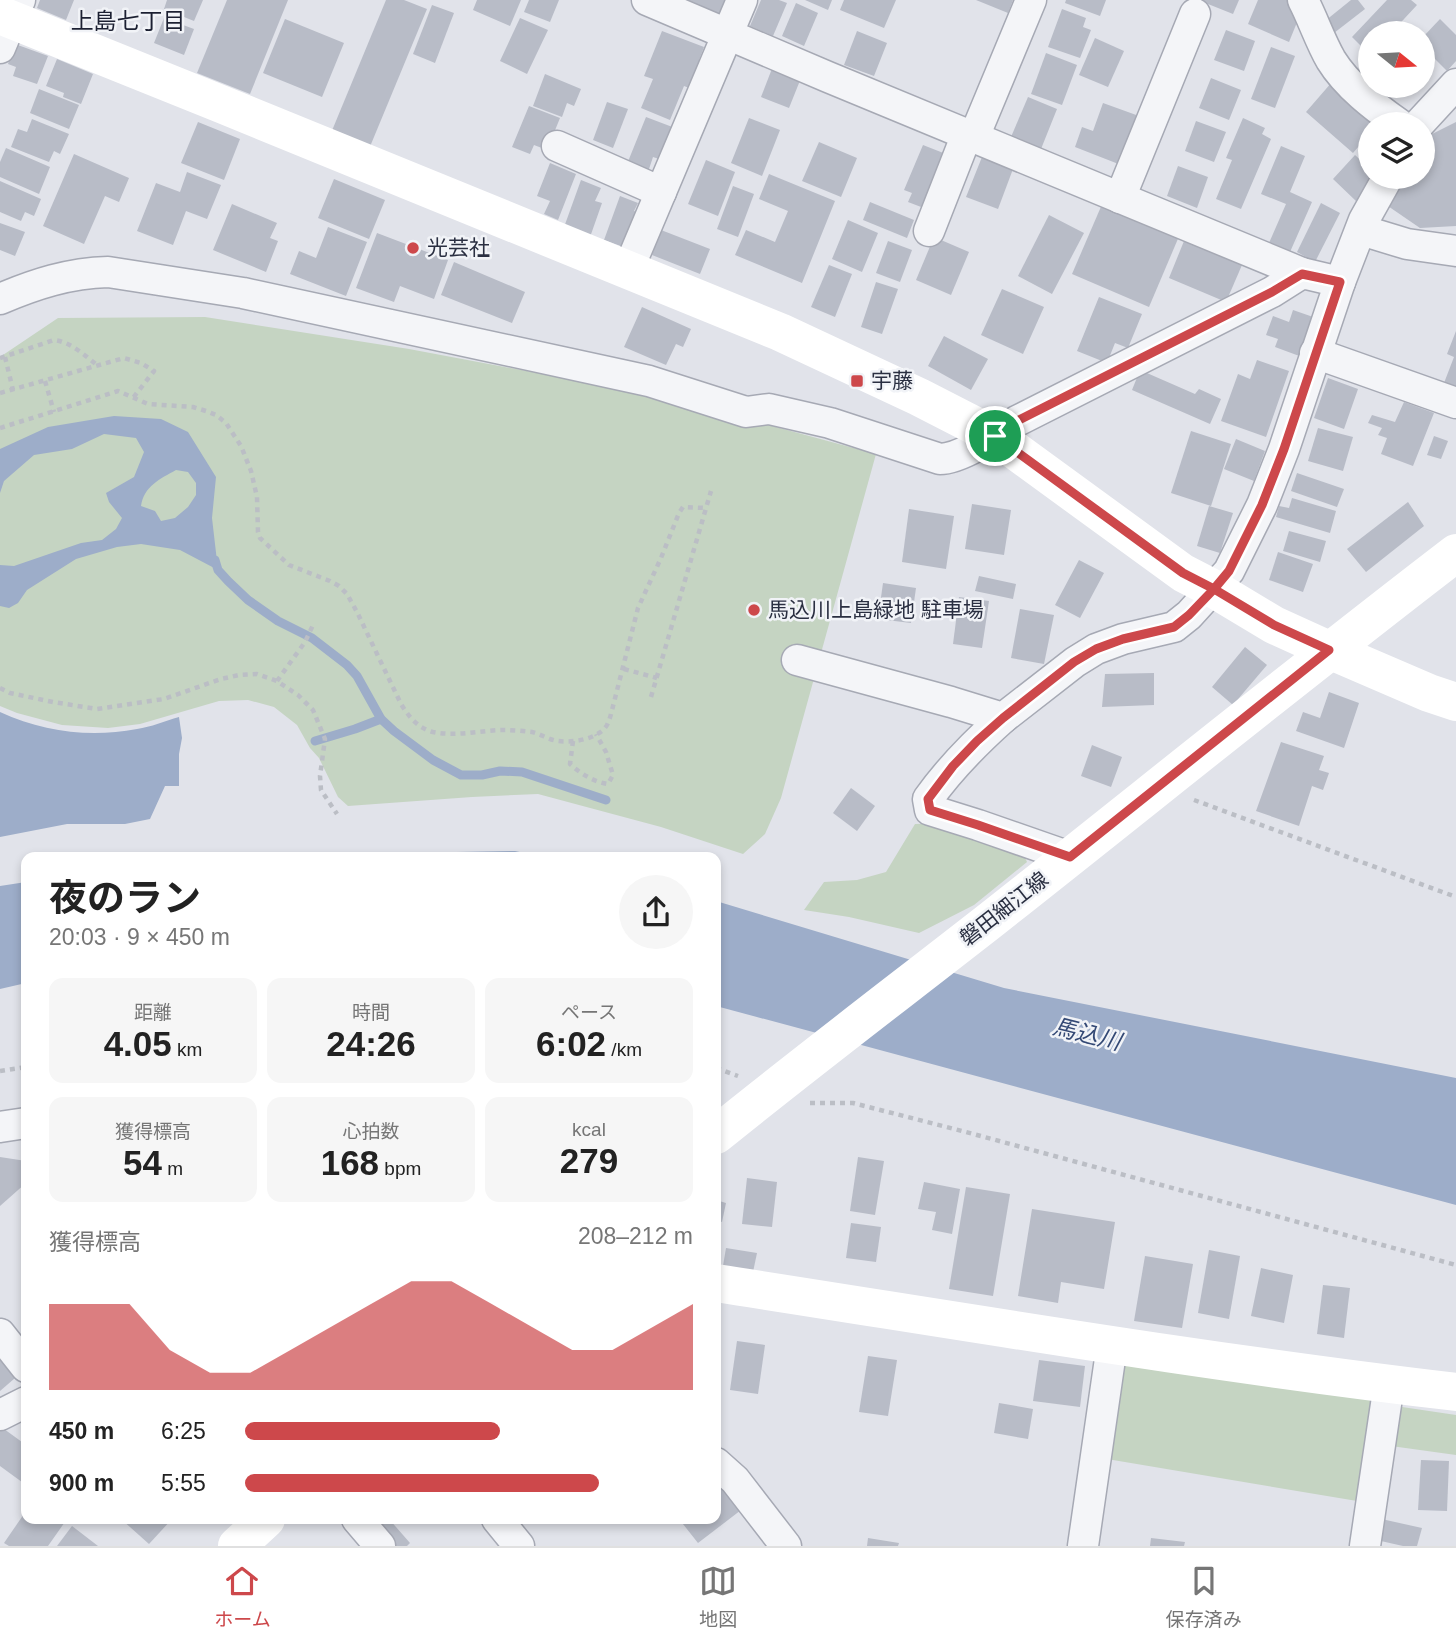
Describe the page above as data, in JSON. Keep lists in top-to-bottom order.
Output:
{
  "streets": {
    "street": ["磐田細江線"]
  },
  "districts": ["上島七丁目"],
  "water": ["馬込川"],
  "places": {
    "other": ["光芸社", "馬込川上島緑地 駐車場"],
    "transit": ["宇藤"]
  },
  "north": "right",
  "page": {
    "heading": ["夜のラン", "20:03 · 9 × 450 m"],
    "stats": [
      ["距離", "4.05 km"],
      ["時間", "24:26"],
      ["ペース", "6:02 /km"],
      ["獲得標高", "54 m"],
      ["心拍数", "168 bpm"],
      ["kcal", "279"]
    ],
    "chart": ["獲得標高", "208–212 m"],
    "list": [
      {
        "name": "450 m",
        "note": "6:25"
      },
      {
        "name": "900 m",
        "note": "5:55"
      }
    ],
    "tabs": ["ホーム", "地図", "保存済み"]
  }
}
